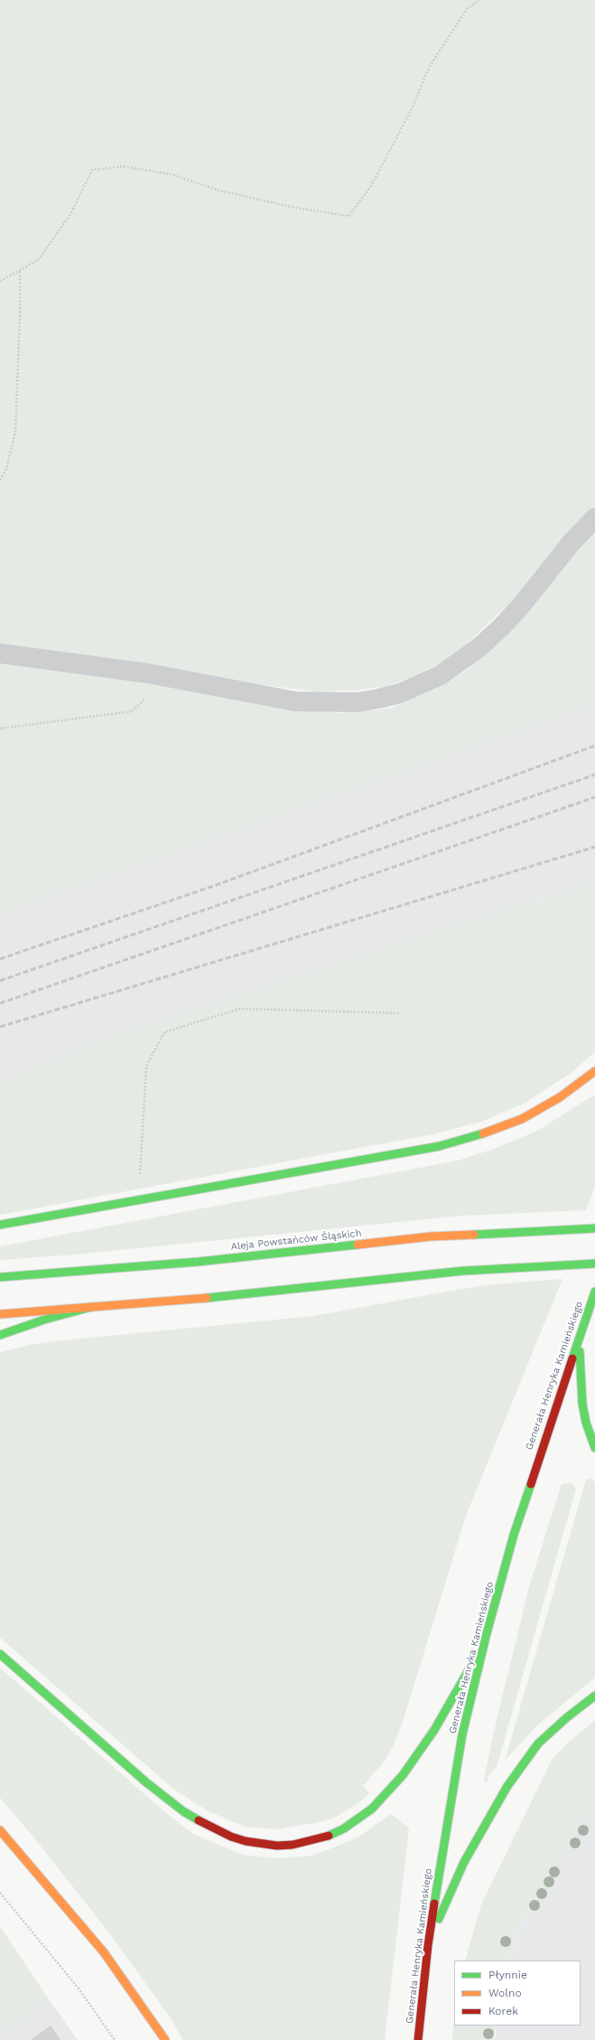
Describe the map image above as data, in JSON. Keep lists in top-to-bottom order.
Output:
{
  "streets": {
    "main road": ["Aleja Powstańców Śląskich", "Generała Henryka Kamieńskiego"]
  },
  "legend": ["Płynnie", "Wolno", "Korek"]
}
